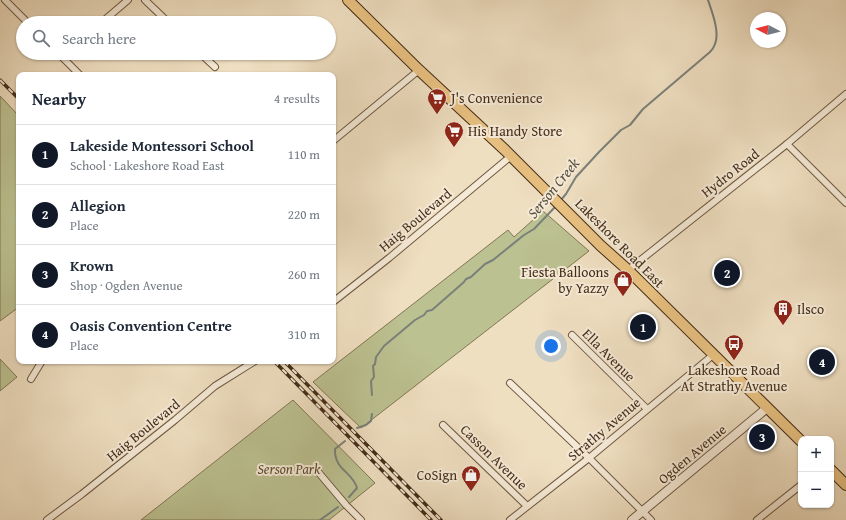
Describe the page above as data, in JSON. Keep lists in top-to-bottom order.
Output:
{
  "streets": {
    "main road": ["Lakeshore Road East"],
    "street": [
      "Hydro Road",
      "Haig Boulevard",
      "Ella Avenue",
      "Strathy Avenue",
      "Ogden Avenue",
      "Casson Avenue"
    ]
  },
  "crossings": [
    ["Hydro Road", "Lakeshore Road East"],
    ["Haig Boulevard", "Lakeshore Road East"],
    ["Lakeshore Road East", "Strathy Avenue"],
    ["Lakeshore Road East", "Ogden Avenue"],
    ["Ella Avenue", "Strathy Avenue"],
    ["Strathy Avenue", "Casson Avenue"]
  ],
  "water": ["Serson Creek"],
  "parks": ["Serson Park"],
  "places": {
    "supermarket": ["J's Convenience", "His Handy Store"],
    "shop": ["Fiesta Balloons by Yazzy", "CoSign"],
    "building": ["Ilsco"],
    "bus stop": ["Lakeshore Road At Strathy Avenue"]
  },
  "north": "left",
  "page": {
    "search": "Search here",
    "heading": ["Nearby", "4 results"],
    "list": [
      {
        "mark": "1",
        "name": "Lakeside Montessori School",
        "note": "School · Lakeshore Road East",
        "value": "110 m"
      },
      {
        "mark": "2",
        "name": "Allegion",
        "note": "Place",
        "value": "220 m"
      },
      {
        "mark": "3",
        "name": "Krown",
        "note": "Shop · Ogden Avenue",
        "value": "260 m"
      },
      {
        "mark": "4",
        "name": "Oasis Convention Centre",
        "note": "Place",
        "value": "310 m"
      }
    ],
    "pins": [
      "2",
      "1",
      "4",
      "3"
    ],
    "map_buttons": ["+", "−"]
  }
}
